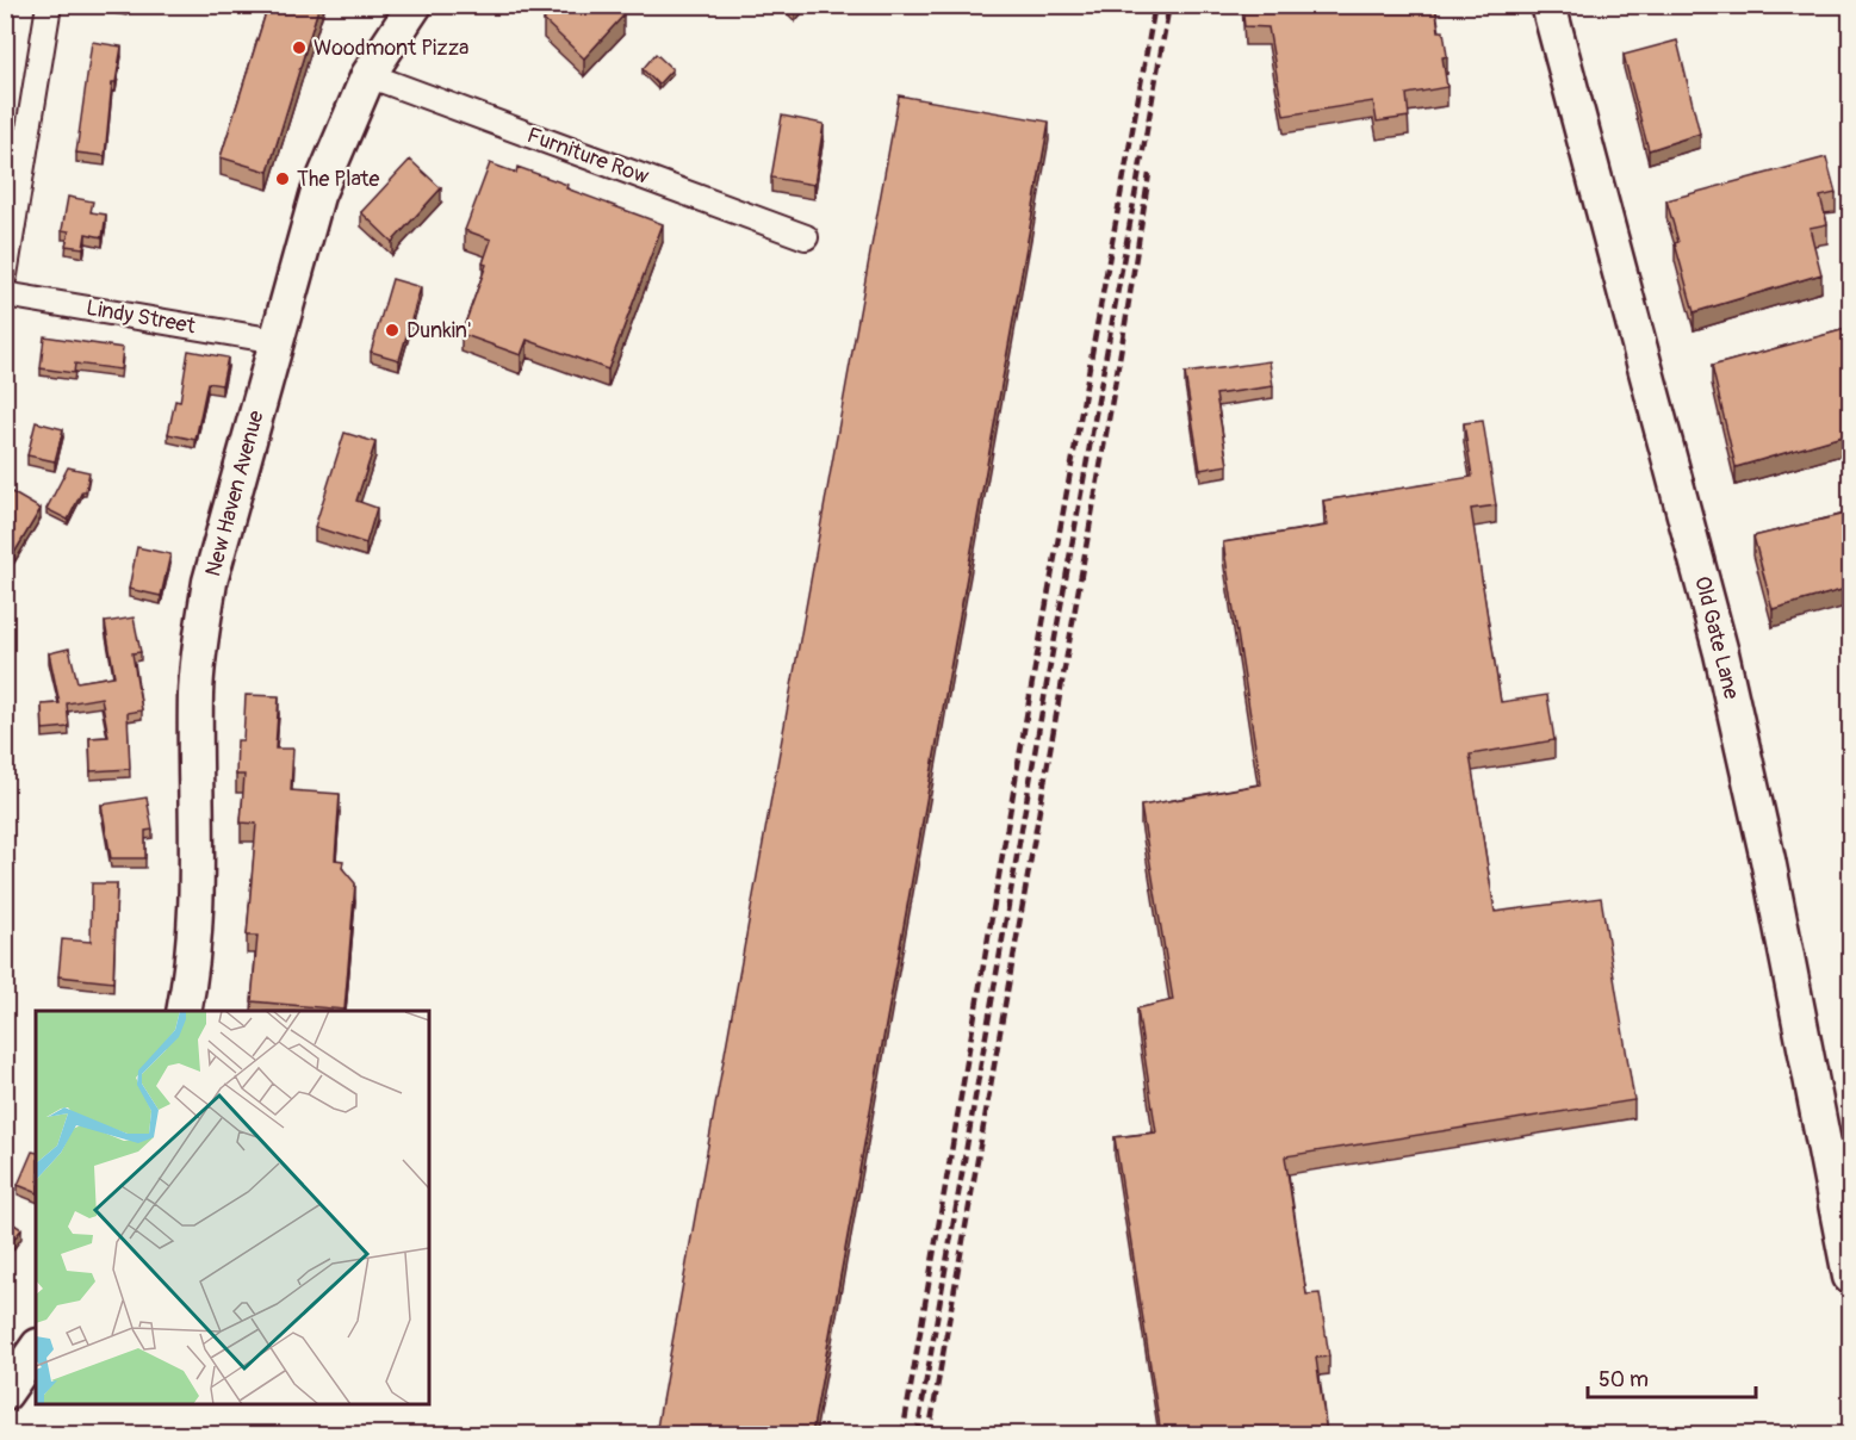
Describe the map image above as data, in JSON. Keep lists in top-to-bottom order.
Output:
{
  "streets": {
    "main road": ["New Haven Avenue", "Old Gate Lane"],
    "street": ["Furniture Row", "Lindy Street"]
  },
  "crossings": [
    ["Furniture Row", "New Haven Avenue"],
    ["Lindy Street", "New Haven Avenue"]
  ],
  "places": ["Woodmont Pizza", "The Plate", "Dunkin'"],
  "scale_bar": "50 m"
}
